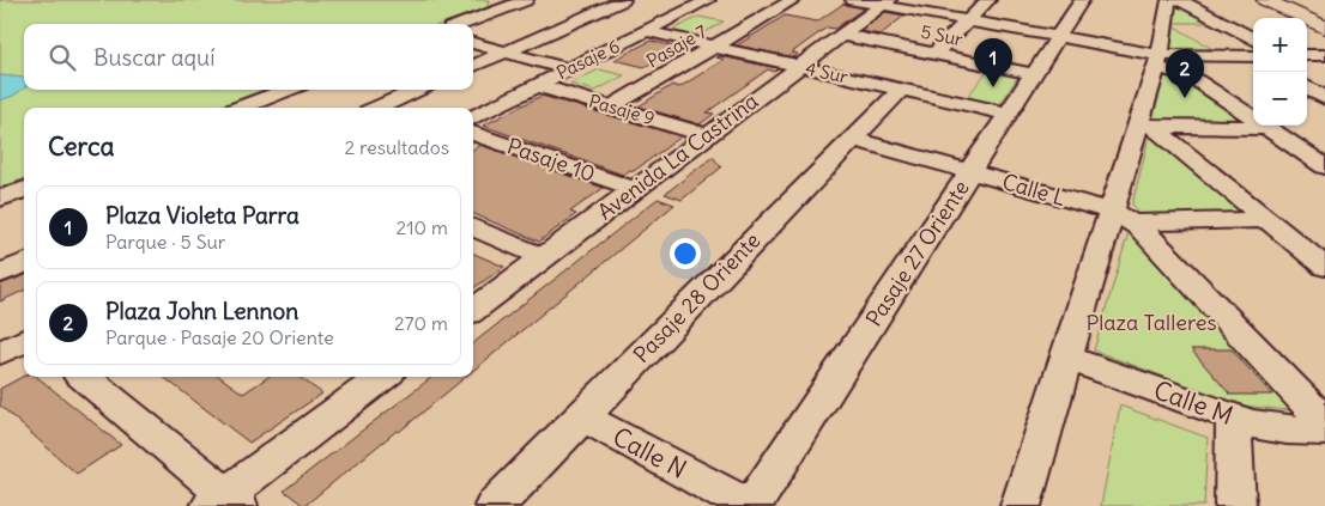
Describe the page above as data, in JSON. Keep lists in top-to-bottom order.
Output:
{
  "streets": {
    "street": [
      "5 Sur",
      "Pasaje 7",
      "Pasaje 6",
      "4 Sur",
      "Pasaje 9",
      "Avenida La Castrina",
      "Pasaje 10",
      "Calle L",
      "Pasaje 27 Oriente",
      "Pasaje 28 Oriente",
      "Calle M",
      "Calle N"
    ]
  },
  "crossings": [
    ["5 Sur", "Avenida La Castrina"],
    ["5 Sur", "Pasaje 27 Oriente"],
    ["Pasaje 7", "4 Sur"],
    ["Pasaje 7", "Pasaje 9"],
    ["Pasaje 6", "4 Sur"],
    ["Pasaje 6", "Pasaje 9"],
    ["4 Sur", "Avenida La Castrina"],
    ["4 Sur", "Pasaje 27 Oriente"],
    ["4 Sur", "Pasaje 28 Oriente"],
    ["Pasaje 9", "Avenida La Castrina"],
    ["Avenida La Castrina", "Pasaje 10"],
    ["Calle L", "Pasaje 27 Oriente"],
    ["Calle L", "Pasaje 28 Oriente"],
    ["Pasaje 28 Oriente", "Calle N"]
  ],
  "parks": ["Plaza Talleres"],
  "page": {
    "map_buttons": ["+", "−"],
    "search": "Buscar aquí",
    "pins": ["1", "2"],
    "heading": ["Cerca", "2 resultados"],
    "list": [
      {
        "mark": "1",
        "name": "Plaza Violeta Parra",
        "note": "Parque · 5 Sur",
        "value": "210 m"
      },
      {
        "mark": "2",
        "name": "Plaza John Lennon",
        "note": "Parque · Pasaje 20 Oriente",
        "value": "270 m"
      }
    ]
  }
}
